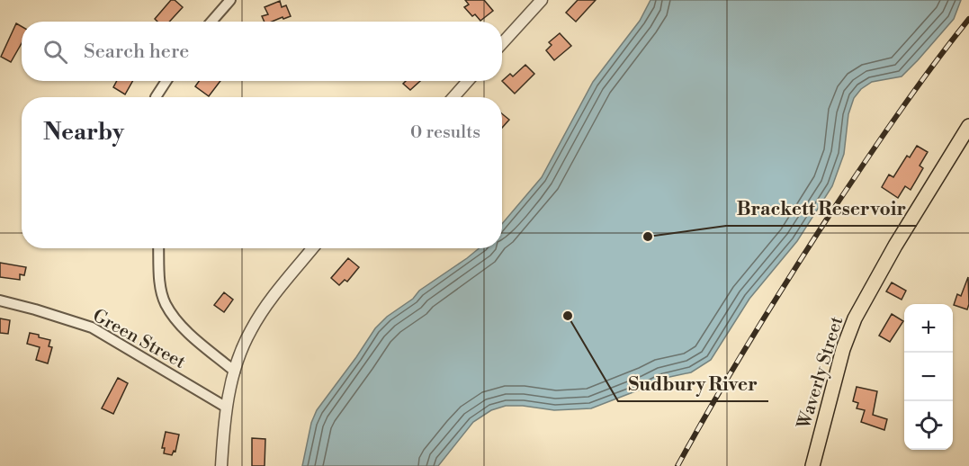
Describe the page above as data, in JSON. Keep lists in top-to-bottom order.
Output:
{
  "streets": {
    "main road": ["Waverly Street"],
    "street": ["Green Street"]
  },
  "places": ["Brackett Reservoir", "Sudbury River"],
  "page": {
    "search": "Search here",
    "heading": ["Nearby", "0 results"],
    "map_buttons": ["+", "−"]
  }
}
